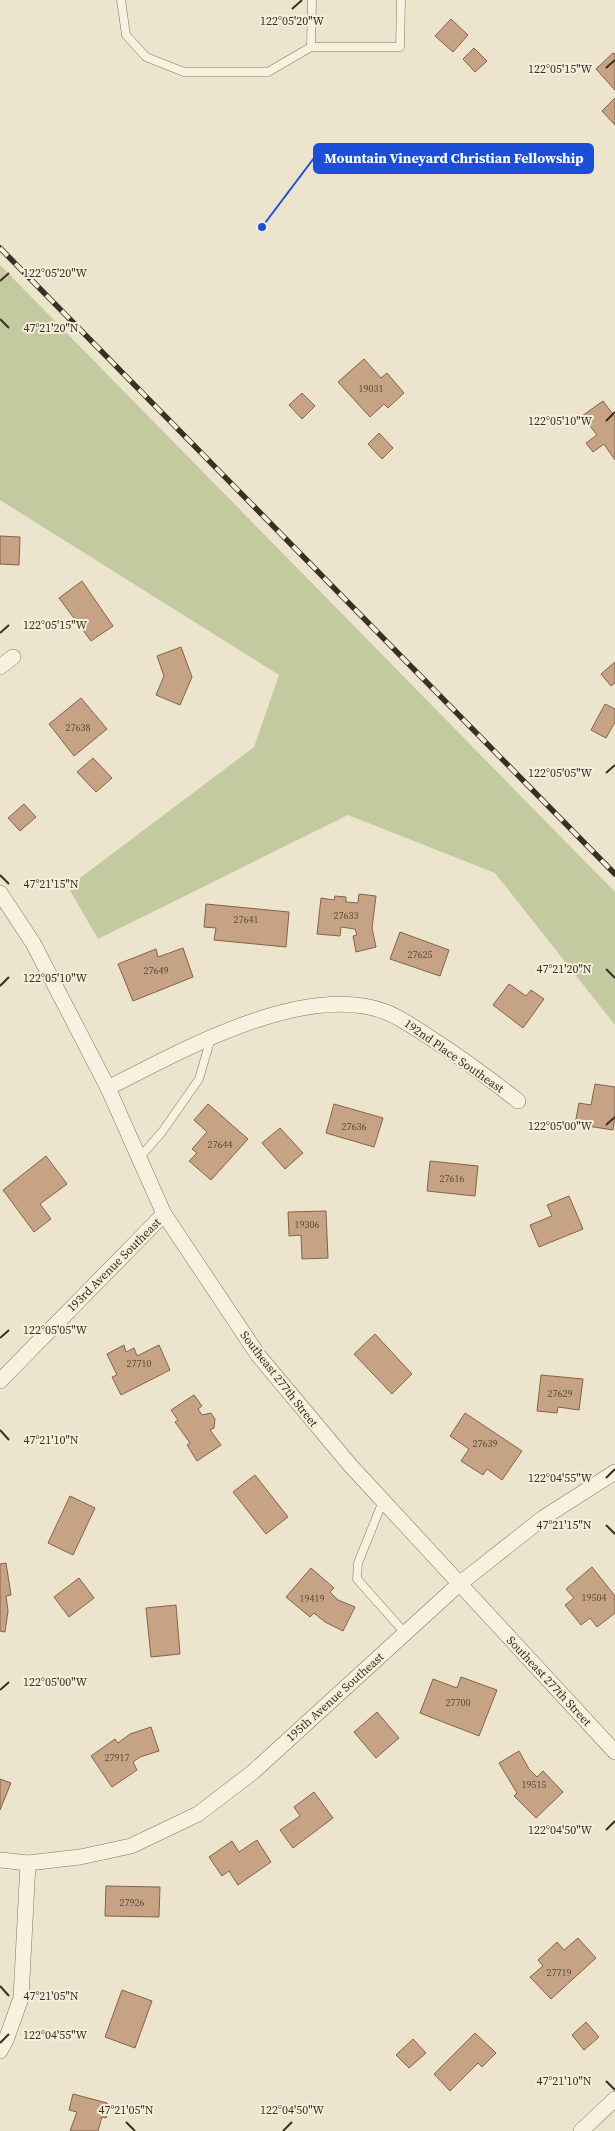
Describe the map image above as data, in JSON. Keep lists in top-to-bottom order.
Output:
{
  "streets": {
    "street": [
      "192nd Place Southeast",
      "193rd Avenue Southeast",
      "Southeast 277th Street",
      "195th Avenue Southeast"
    ]
  },
  "crossings": [
    ["192nd Place Southeast", "Southeast 277th Street"],
    ["193rd Avenue Southeast", "Southeast 277th Street"],
    ["Southeast 277th Street", "195th Avenue Southeast"]
  ],
  "places": ["Mountain Vineyard Christian Fellowship"],
  "house_numbers": [
    "19031",
    "27638",
    "27633",
    "27641",
    "27625",
    "27649",
    "27636",
    "27644",
    "27616",
    "19306",
    "27710",
    "27629",
    "27639",
    "19504",
    "19419",
    "27700",
    "27917",
    "19515",
    "27926",
    "27719"
  ],
  "coordinates": [
    "122°05'20\"W",
    "122°05'15\"W",
    "47°21'20\"N",
    "122°05'10\"W",
    "122°05'05\"W",
    "47°21'15\"N",
    "122°05'00\"W",
    "47°21'10\"N",
    "122°04'55\"W",
    "122°04'50\"W",
    "47°21'05\"N"
  ]
}
